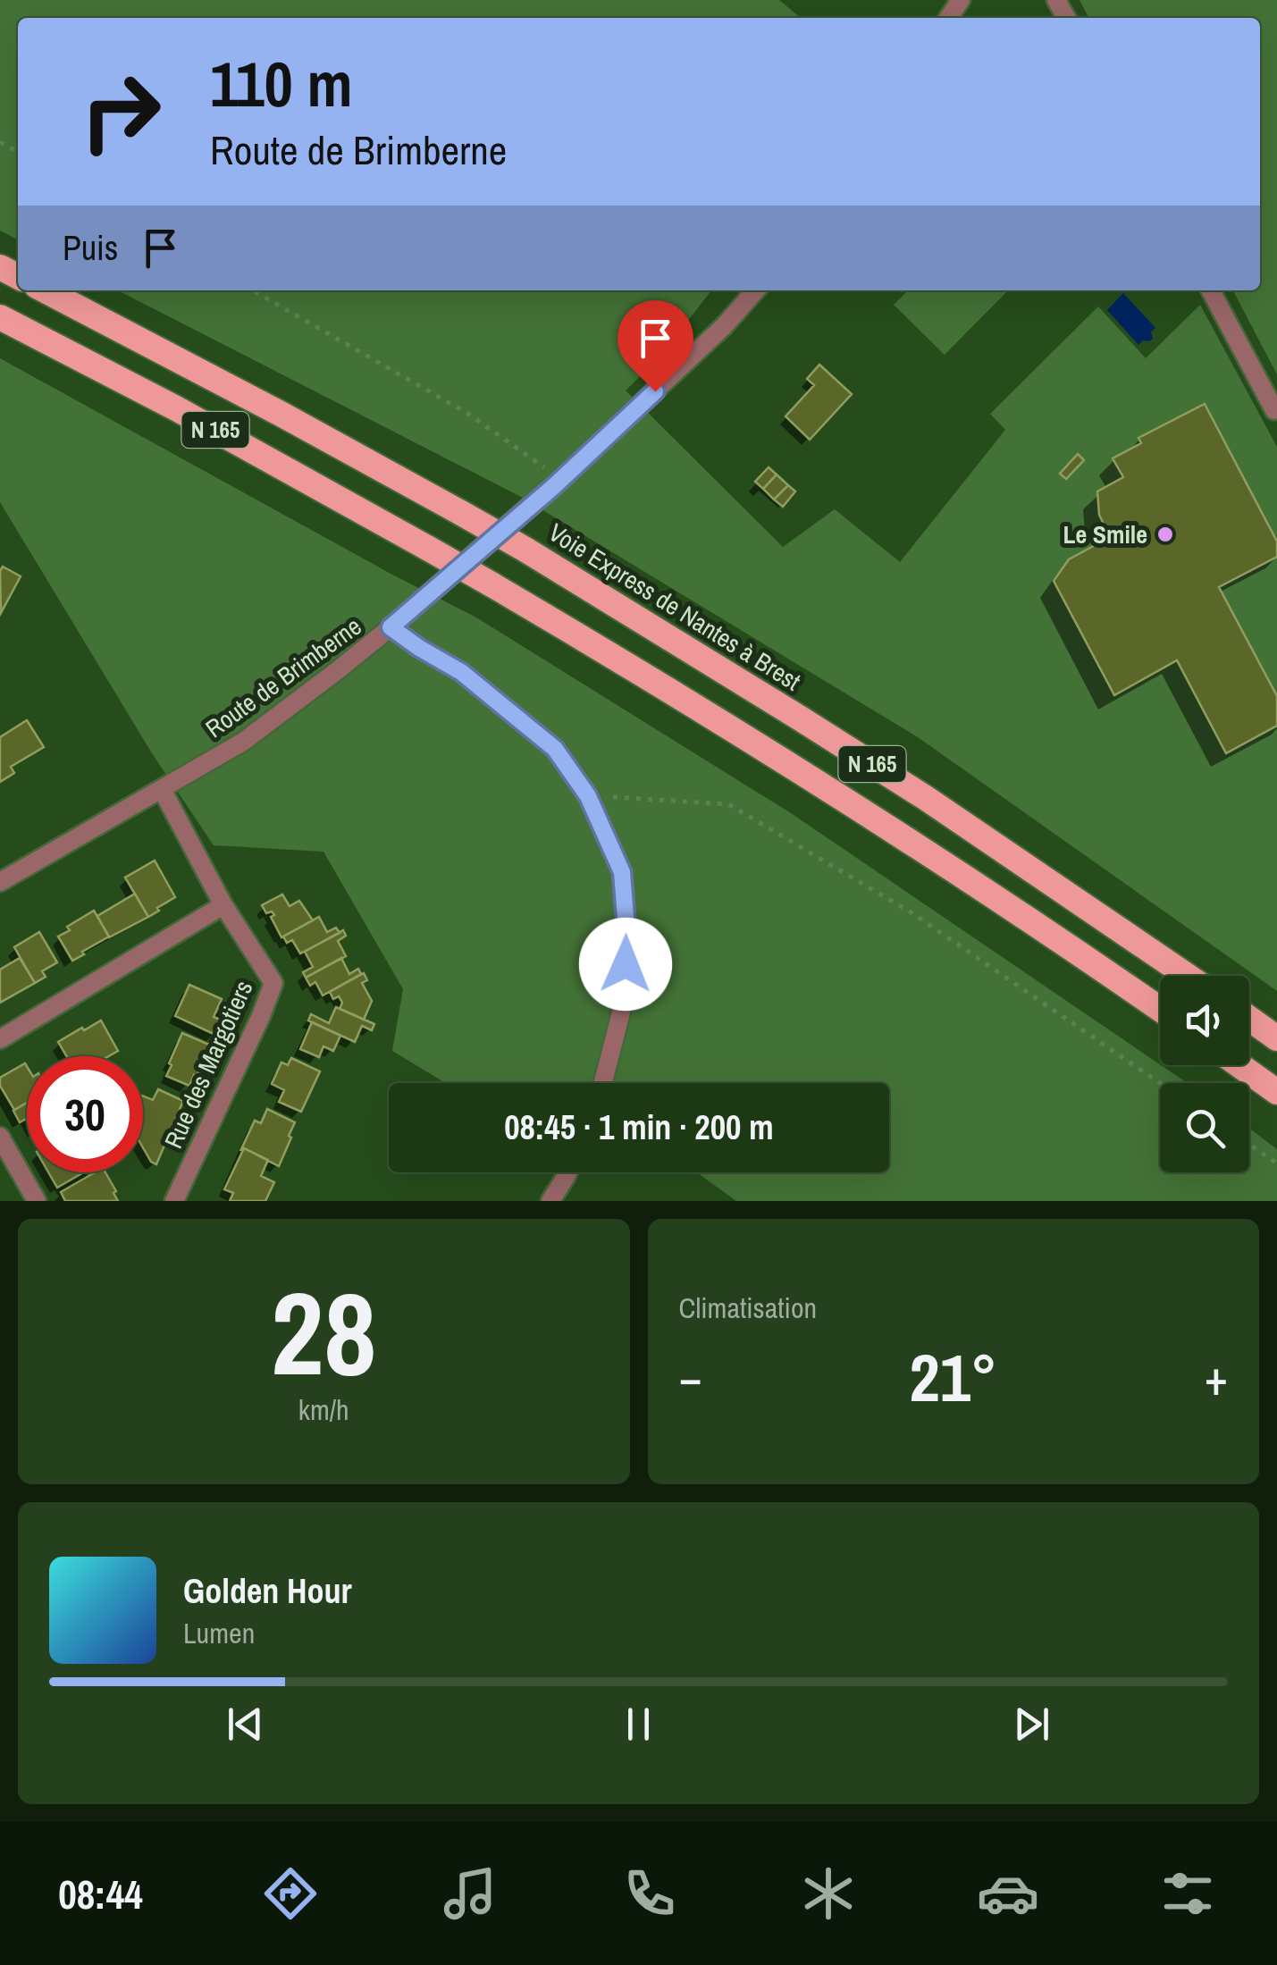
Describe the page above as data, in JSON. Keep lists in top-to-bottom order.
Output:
{
  "streets": {
    "highway": ["N 165", "Voie Express de Nantes à Brest"],
    "street": ["Route de Brimberne", "Rue des Margotiers"]
  },
  "crossings": [
    ["Route de Brimberne", "Rue des Margotiers"]
  ],
  "places": ["Le Smile"],
  "page": {
    "turn": ["110 m", "Route de Brimberne"],
    "then": "Puis",
    "limit": "30",
    "trip": "08:45 · 1 min · 200 m",
    "tile": [
      ["28", "km/h"],
      "Climatisation"
    ],
    "heat": ["−", "21°", "+"],
    "song": ["Golden Hour", "Lumen"],
    "tabs": "08:44"
  }
}
